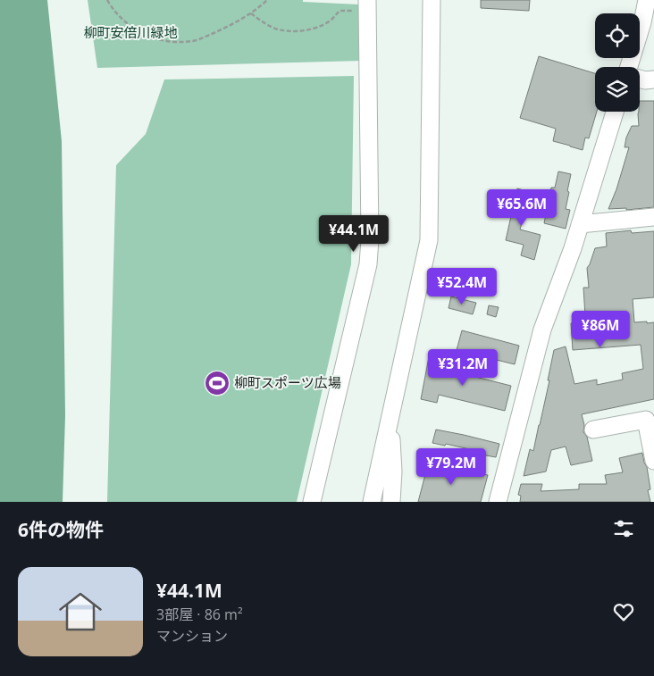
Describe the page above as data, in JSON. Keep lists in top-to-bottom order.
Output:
{
  "parks": ["柳町安倍川緑地"],
  "places": {
    "sports": ["柳町スポーツ広場"]
  },
  "page": {
    "price": [
      "¥65.6M",
      "¥44.1M",
      "¥52.4M",
      "¥86M",
      "¥31.2M",
      "¥79.2M"
    ],
    "heading": "6件の物件",
    "list": [
      {
        "name": "¥44.1M",
        "note": "3部屋 · 86 m² · マンション"
      }
    ]
  }
}
